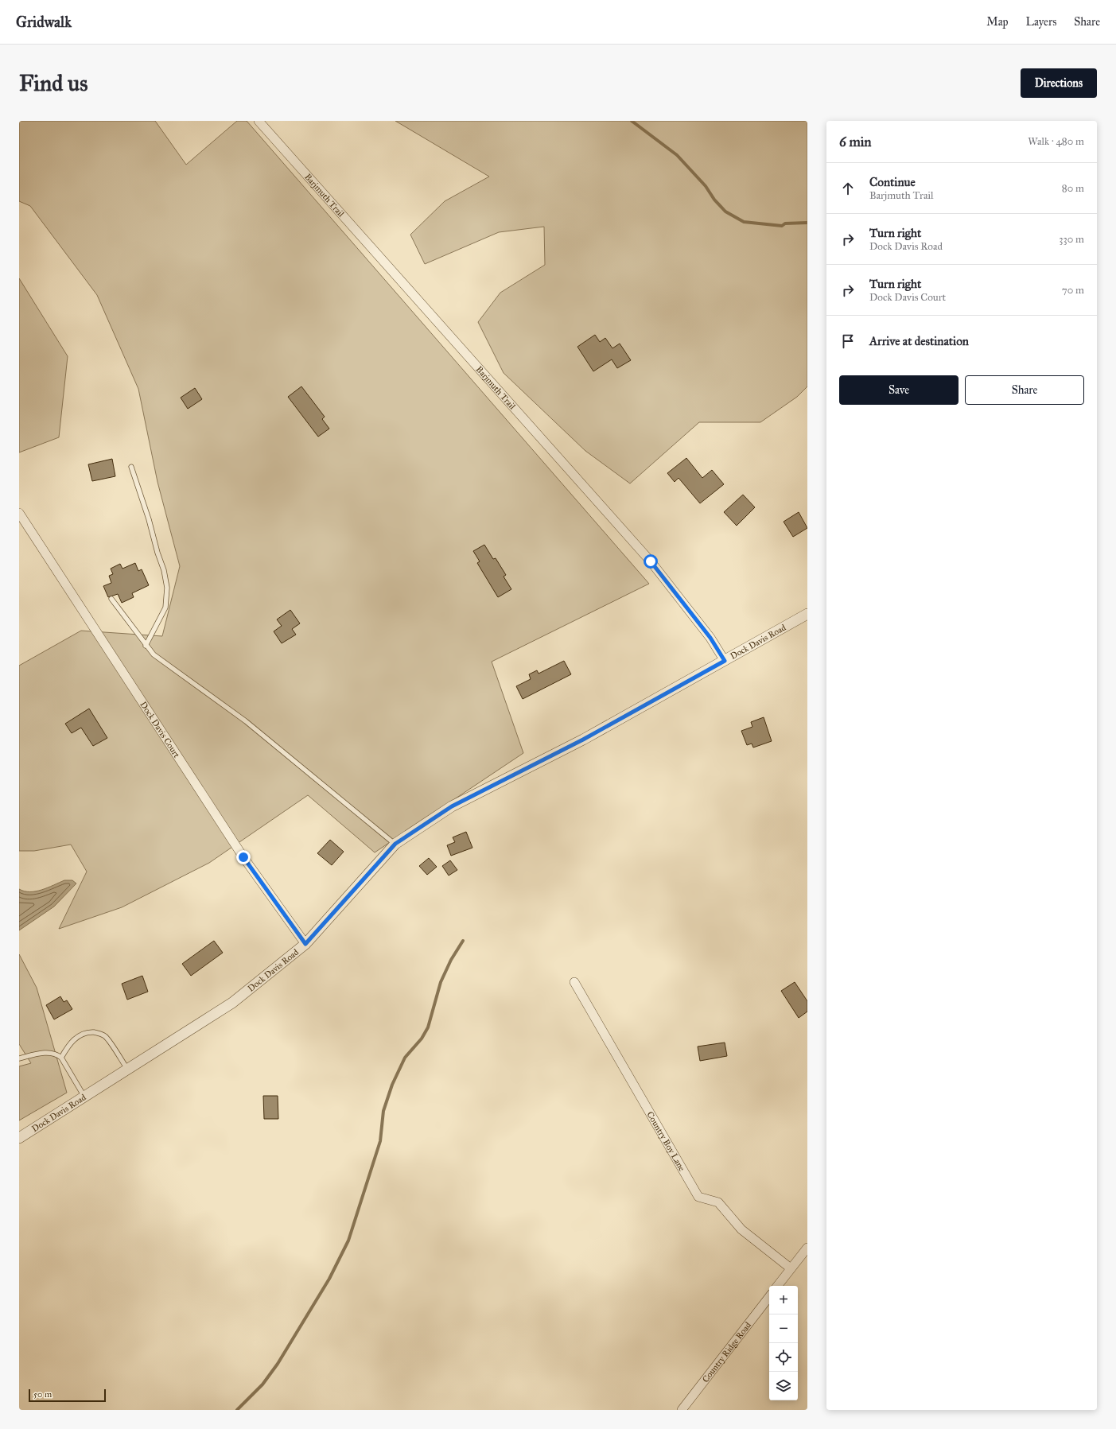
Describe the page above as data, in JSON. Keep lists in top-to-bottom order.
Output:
{
  "streets": {
    "street": [
      "Barjmuth Trail",
      "Dock Davis Road",
      "Dock Davis Court",
      "Country Boy Lane",
      "Country Ridge Road"
    ]
  },
  "crossings": [
    ["Barjmuth Trail", "Dock Davis Road"],
    ["Dock Davis Road", "Dock Davis Court"]
  ],
  "scale_bar": "50 m",
  "page": {
    "header": "Gridwalk",
    "nav": ["Map", "Layers", "Share"],
    "buttons": [
      "Directions",
      ["Save", "Share"]
    ],
    "title": "Find us",
    "heading": ["6 min", "Walk · 480 m"],
    "list": [
      ["Continue", "Barjmuth Trail", "80 m"],
      ["Turn right", "Dock Davis Road", "330 m"],
      ["Turn right", "Dock Davis Court", "70 m"],
      "Arrive at destination"
    ],
    "map_buttons": ["+", "−"],
    "scale": "50 m"
  }
}
